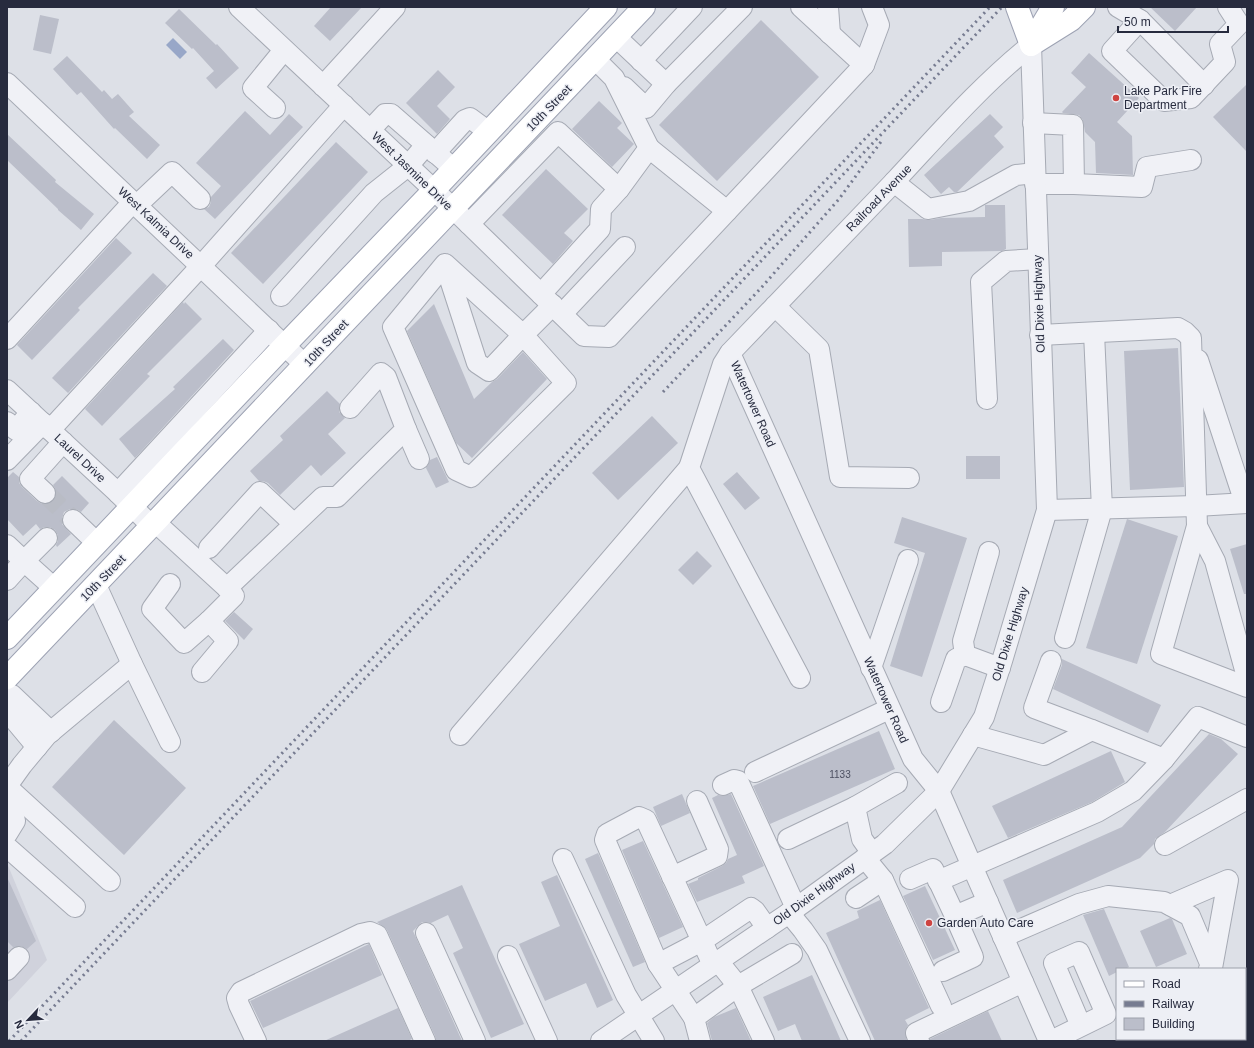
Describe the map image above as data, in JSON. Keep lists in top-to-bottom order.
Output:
{
  "streets": {
    "main road": ["10th Street"],
    "street": [
      "West Jasmine Drive",
      "Railroad Avenue",
      "West Kalmia Drive",
      "Old Dixie Highway",
      "Watertower Road",
      "Laurel Drive"
    ]
  },
  "crossings": [
    ["10th Street", "West Jasmine Drive"],
    ["10th Street", "West Kalmia Drive"],
    ["10th Street", "Laurel Drive"],
    ["Railroad Avenue", "Old Dixie Highway"],
    ["Railroad Avenue", "Watertower Road"],
    ["Old Dixie Highway", "Watertower Road"]
  ],
  "places": ["Lake Park Fire Department", "Garden Auto Care"],
  "house_numbers": ["1133"],
  "legend": ["Road", "Railway", "Building"],
  "scale_bar": "50 m",
  "north": "bottom left"
}
